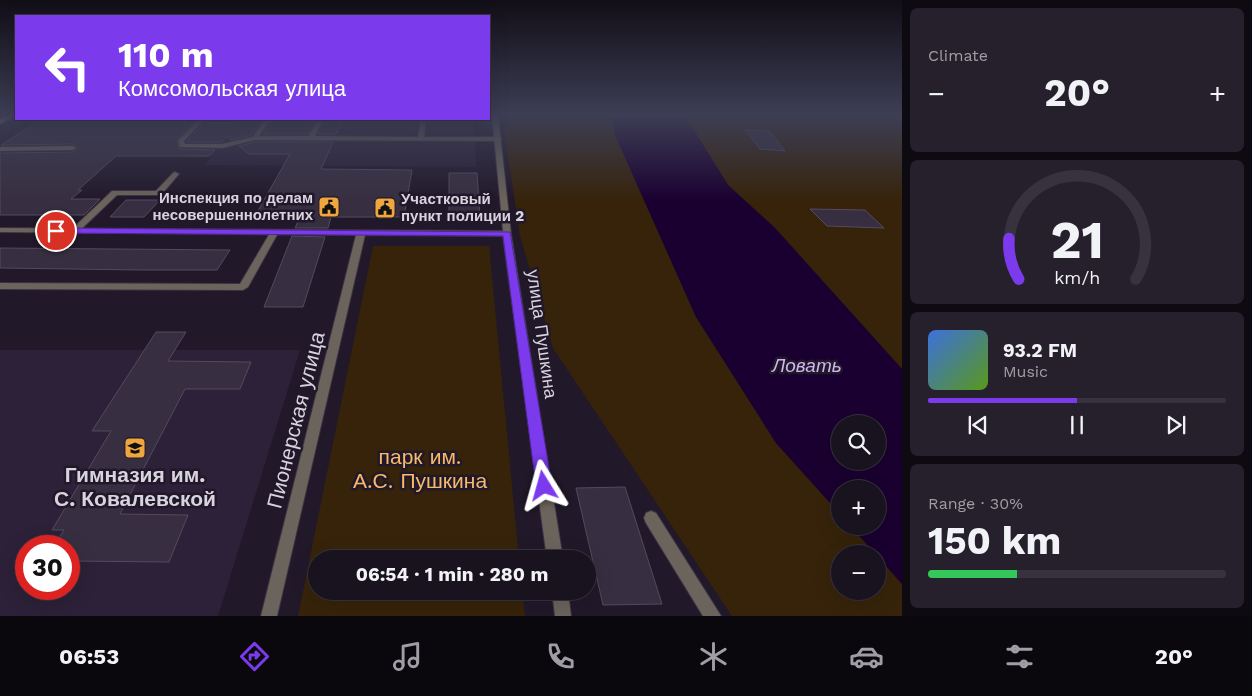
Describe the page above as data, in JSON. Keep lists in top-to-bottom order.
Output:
{
  "streets": {
    "street": ["улица Пушкина", "Пионерская улица"]
  },
  "water": ["Ловать"],
  "parks": ["парк им. А.С. Пушкина"],
  "places": {
    "public building": ["Инспекция по делам несовершеннолетних", "Участковый пункт полиции 2"],
    "school or university": ["Гимназия им. С. Ковалевской"]
  },
  "page": {
    "tile": [
      "Climate",
      ["Range · 30%", "150 km"]
    ],
    "turn": ["110 m", "Комсомольская улица"],
    "heat": ["−", "20°", "+"],
    "song": ["93.2 FM", "Music"],
    "map_buttons": ["+", "−"],
    "limit": "30",
    "trip": "06:54 · 1 min · 280 m",
    "tabs": ["06:53", "20°"],
    "gauge": ["21", "km/h"]
  }
}
